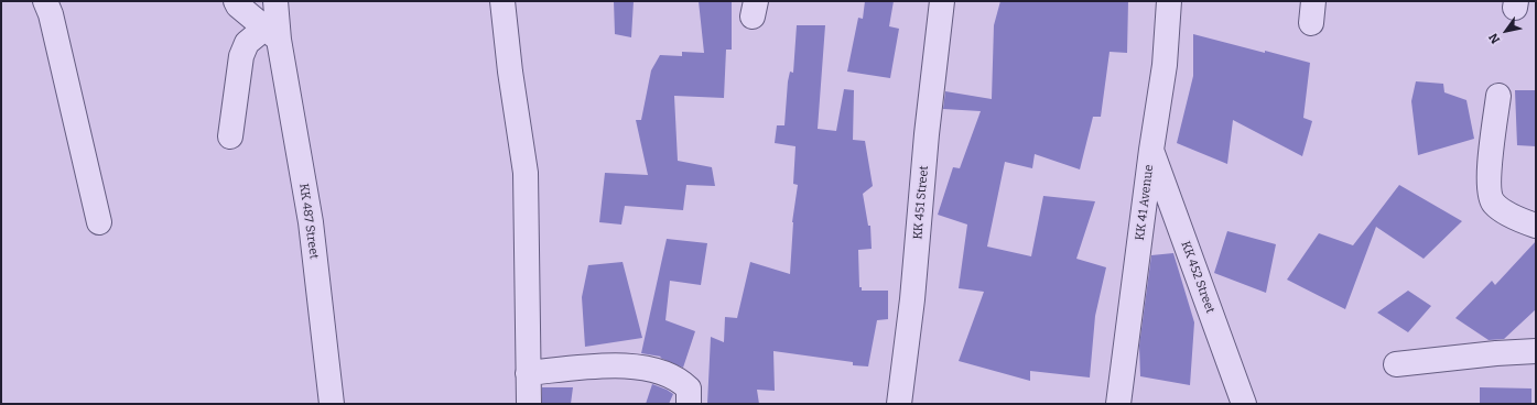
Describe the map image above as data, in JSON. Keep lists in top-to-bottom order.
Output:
{
  "streets": {
    "street": [
      "KK 451 Street",
      "KK 41 Avenue",
      "KK 487 Street",
      "KK 452 Street"
    ]
  },
  "crossings": [
    ["KK 41 Avenue", "KK 452 Street"]
  ],
  "north": "bottom left"
}
